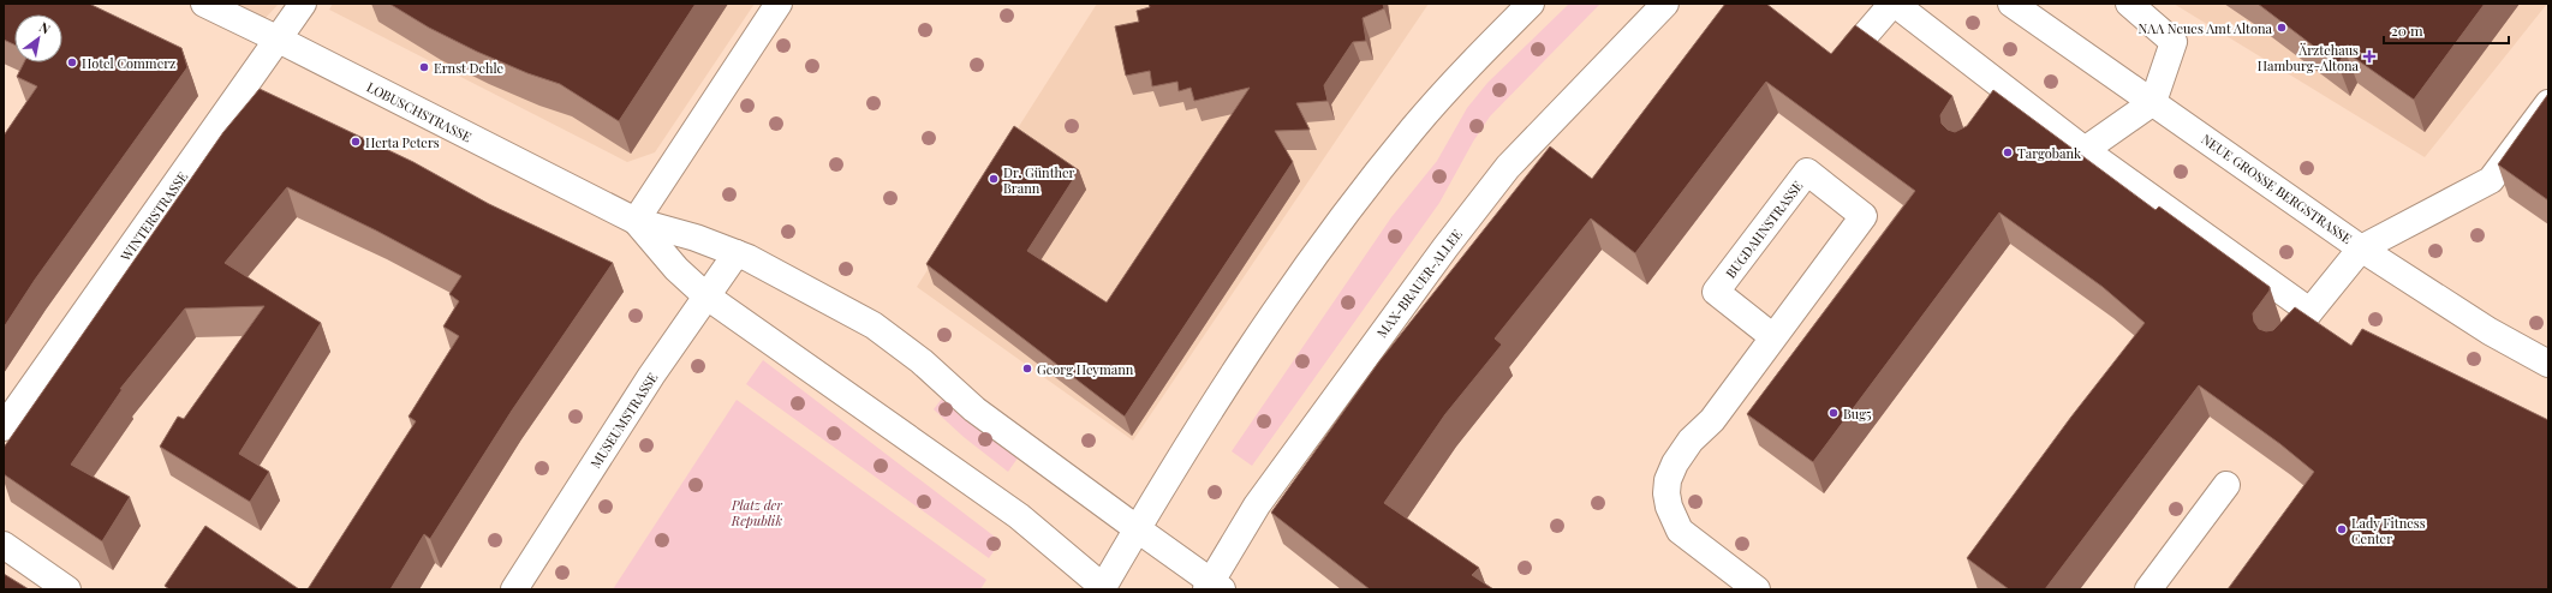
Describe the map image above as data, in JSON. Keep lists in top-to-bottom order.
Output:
{
  "streets": {
    "street": [
      "LOBUSCHSTRASSE",
      "NEUE GROSSE BERGSTRASSE",
      "WINTERSTRASSE",
      "BUGDAHNSTRASSE",
      "MAX-BRAUER-ALLEE",
      "MUSEUMSTRASSE"
    ]
  },
  "crossings": [
    ["LOBUSCHSTRASSE", "WINTERSTRASSE"]
  ],
  "parks": ["Platz der Republik"],
  "places": {
    "other": [
      "NAA Neues Amt Altona",
      "Hotel Commerz",
      "Ernst Dehle",
      "Herta Peters",
      "Targobank",
      "Dr. Günther Brann",
      "Georg Heymann",
      "Bug5",
      "Lady Fitness Center"
    ],
    "health": ["Ärztehaus Hamburg-Altona"]
  },
  "scale_bar": "20 m",
  "north": "top right"
}
